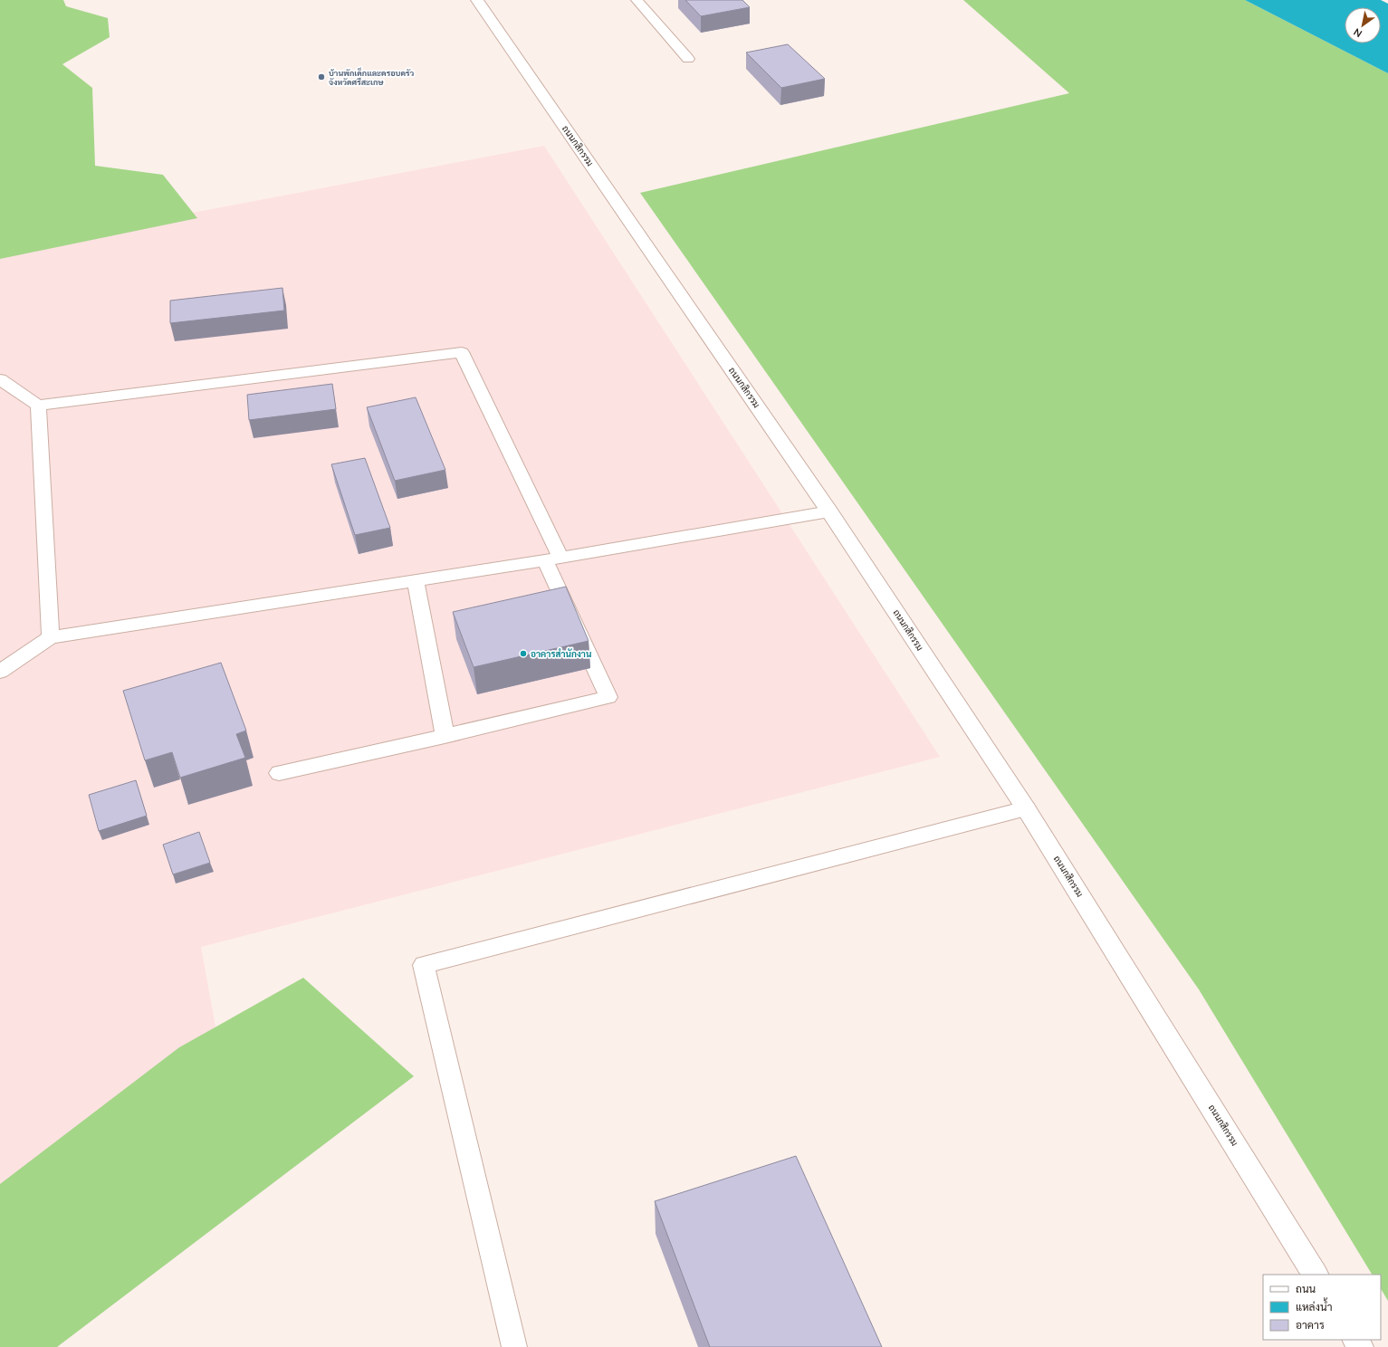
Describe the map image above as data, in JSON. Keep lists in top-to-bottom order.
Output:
{
  "streets": {
    "street": ["ถนนกสิกรรม"]
  },
  "places": ["บ้านพักเด็กและครอบครัว จังหวัดศรีสะเกษ", "อาคารสำนักงาน"],
  "legend": ["ถนน", "แหล่งน้ำ", "อาคาร"],
  "north": "bottom left"
}
